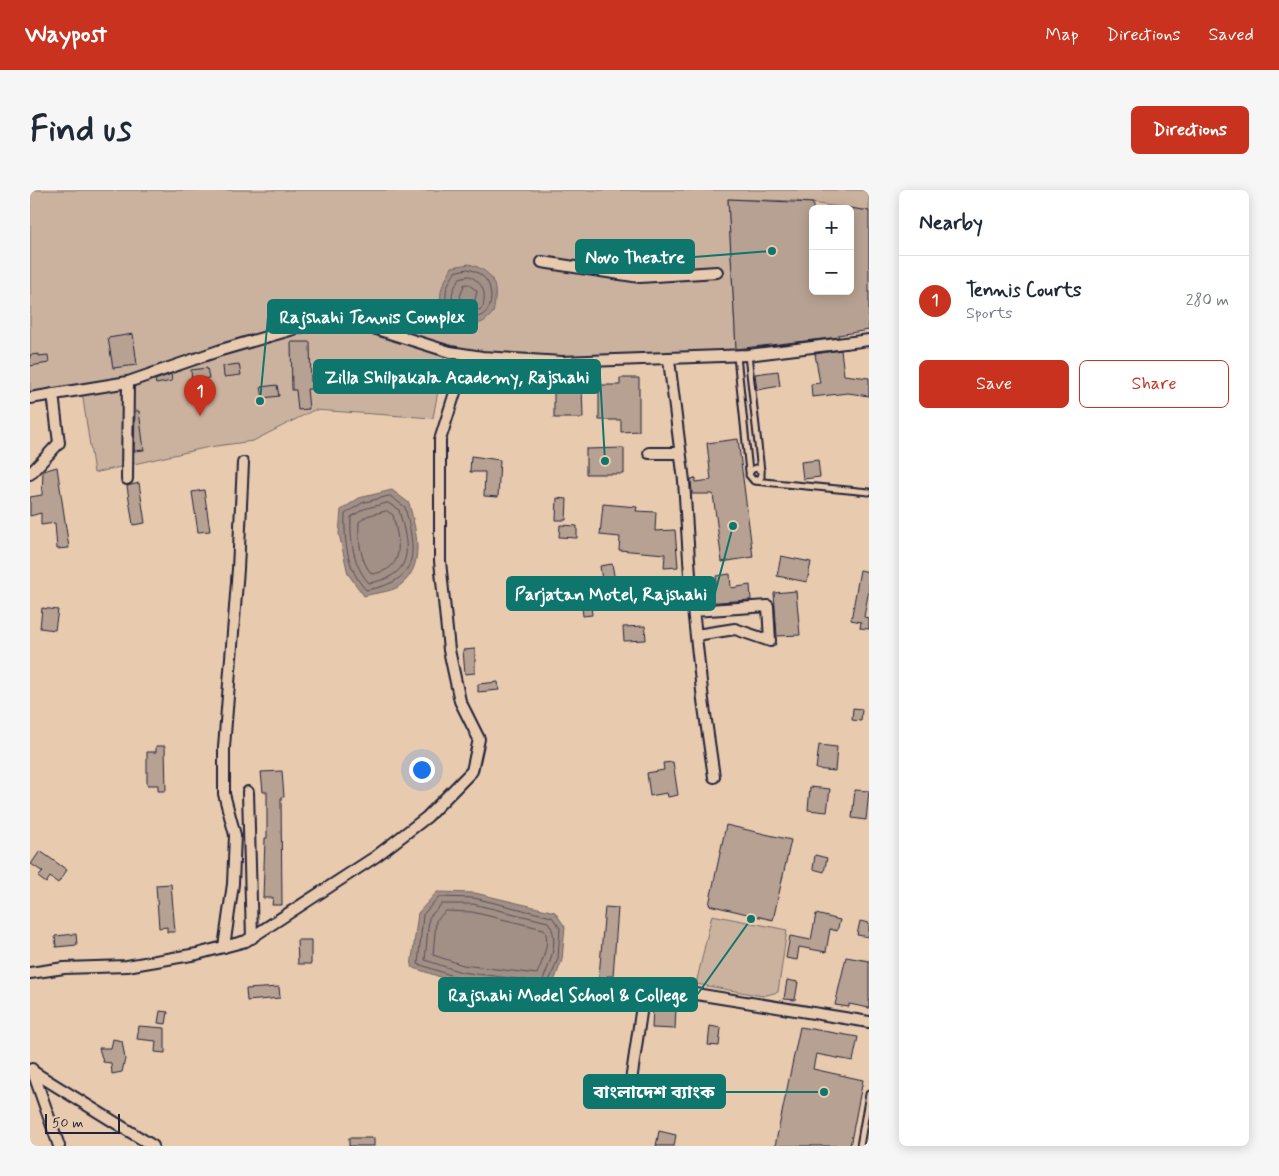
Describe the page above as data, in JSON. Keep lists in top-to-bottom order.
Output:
{
  "places": [
    "Novo Theatre",
    "Rajshahi Tennis Complex",
    "Zilla Shilpakala Academy, Rajshahi",
    "Parjatan Motel, Rajshahi",
    "Rajshahi Model School & College",
    "বাংলাদেশ ব্যাংক"
  ],
  "scale_bar": "50 m",
  "page": {
    "header": "Waypost",
    "nav": ["Map", "Directions", "Saved"],
    "buttons": [
      "Directions",
      ["Save", "Share"]
    ],
    "title": "Find us",
    "heading": "Nearby",
    "map_buttons": ["+", "−"],
    "list": [
      {
        "mark": "1",
        "name": "Tennis Courts",
        "note": "Sports",
        "value": "280 m"
      }
    ],
    "pins": "1",
    "scale": "50 m"
  }
}
